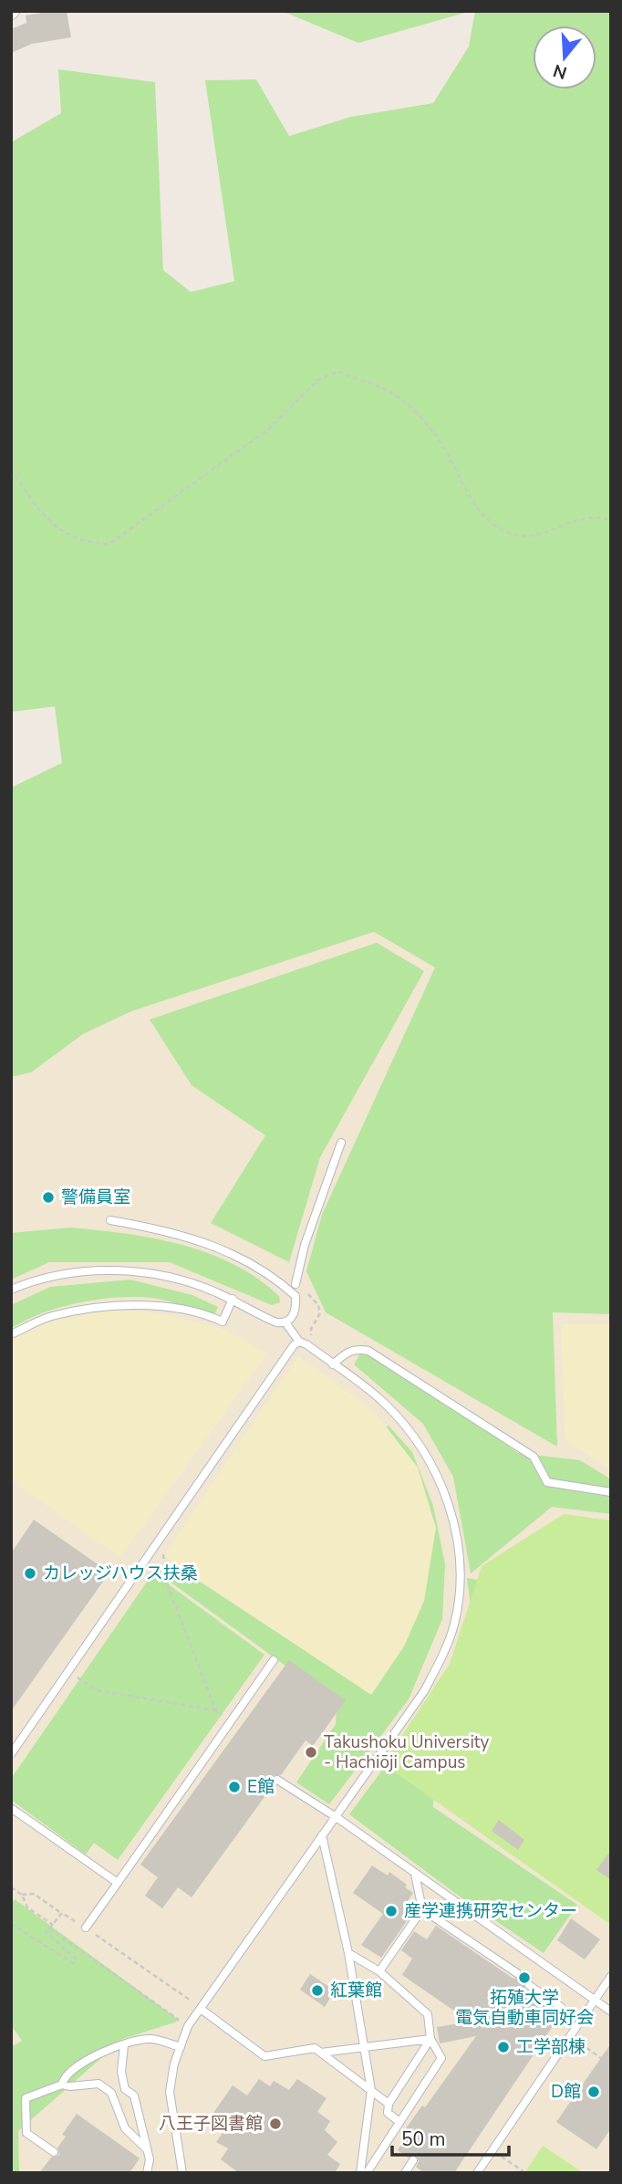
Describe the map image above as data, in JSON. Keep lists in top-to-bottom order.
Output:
{
  "places": [
    "警備員室",
    "カレッジハウス扶桑",
    "Takushoku University - Hachiōji Campus",
    "E館",
    "産学連携研究センター",
    "拓殖大学 電気自動車同好会",
    "紅葉館",
    "工学部棟",
    "D館",
    "八王子図書館"
  ],
  "scale_bar": "50 m",
  "north": "bottom"
}
